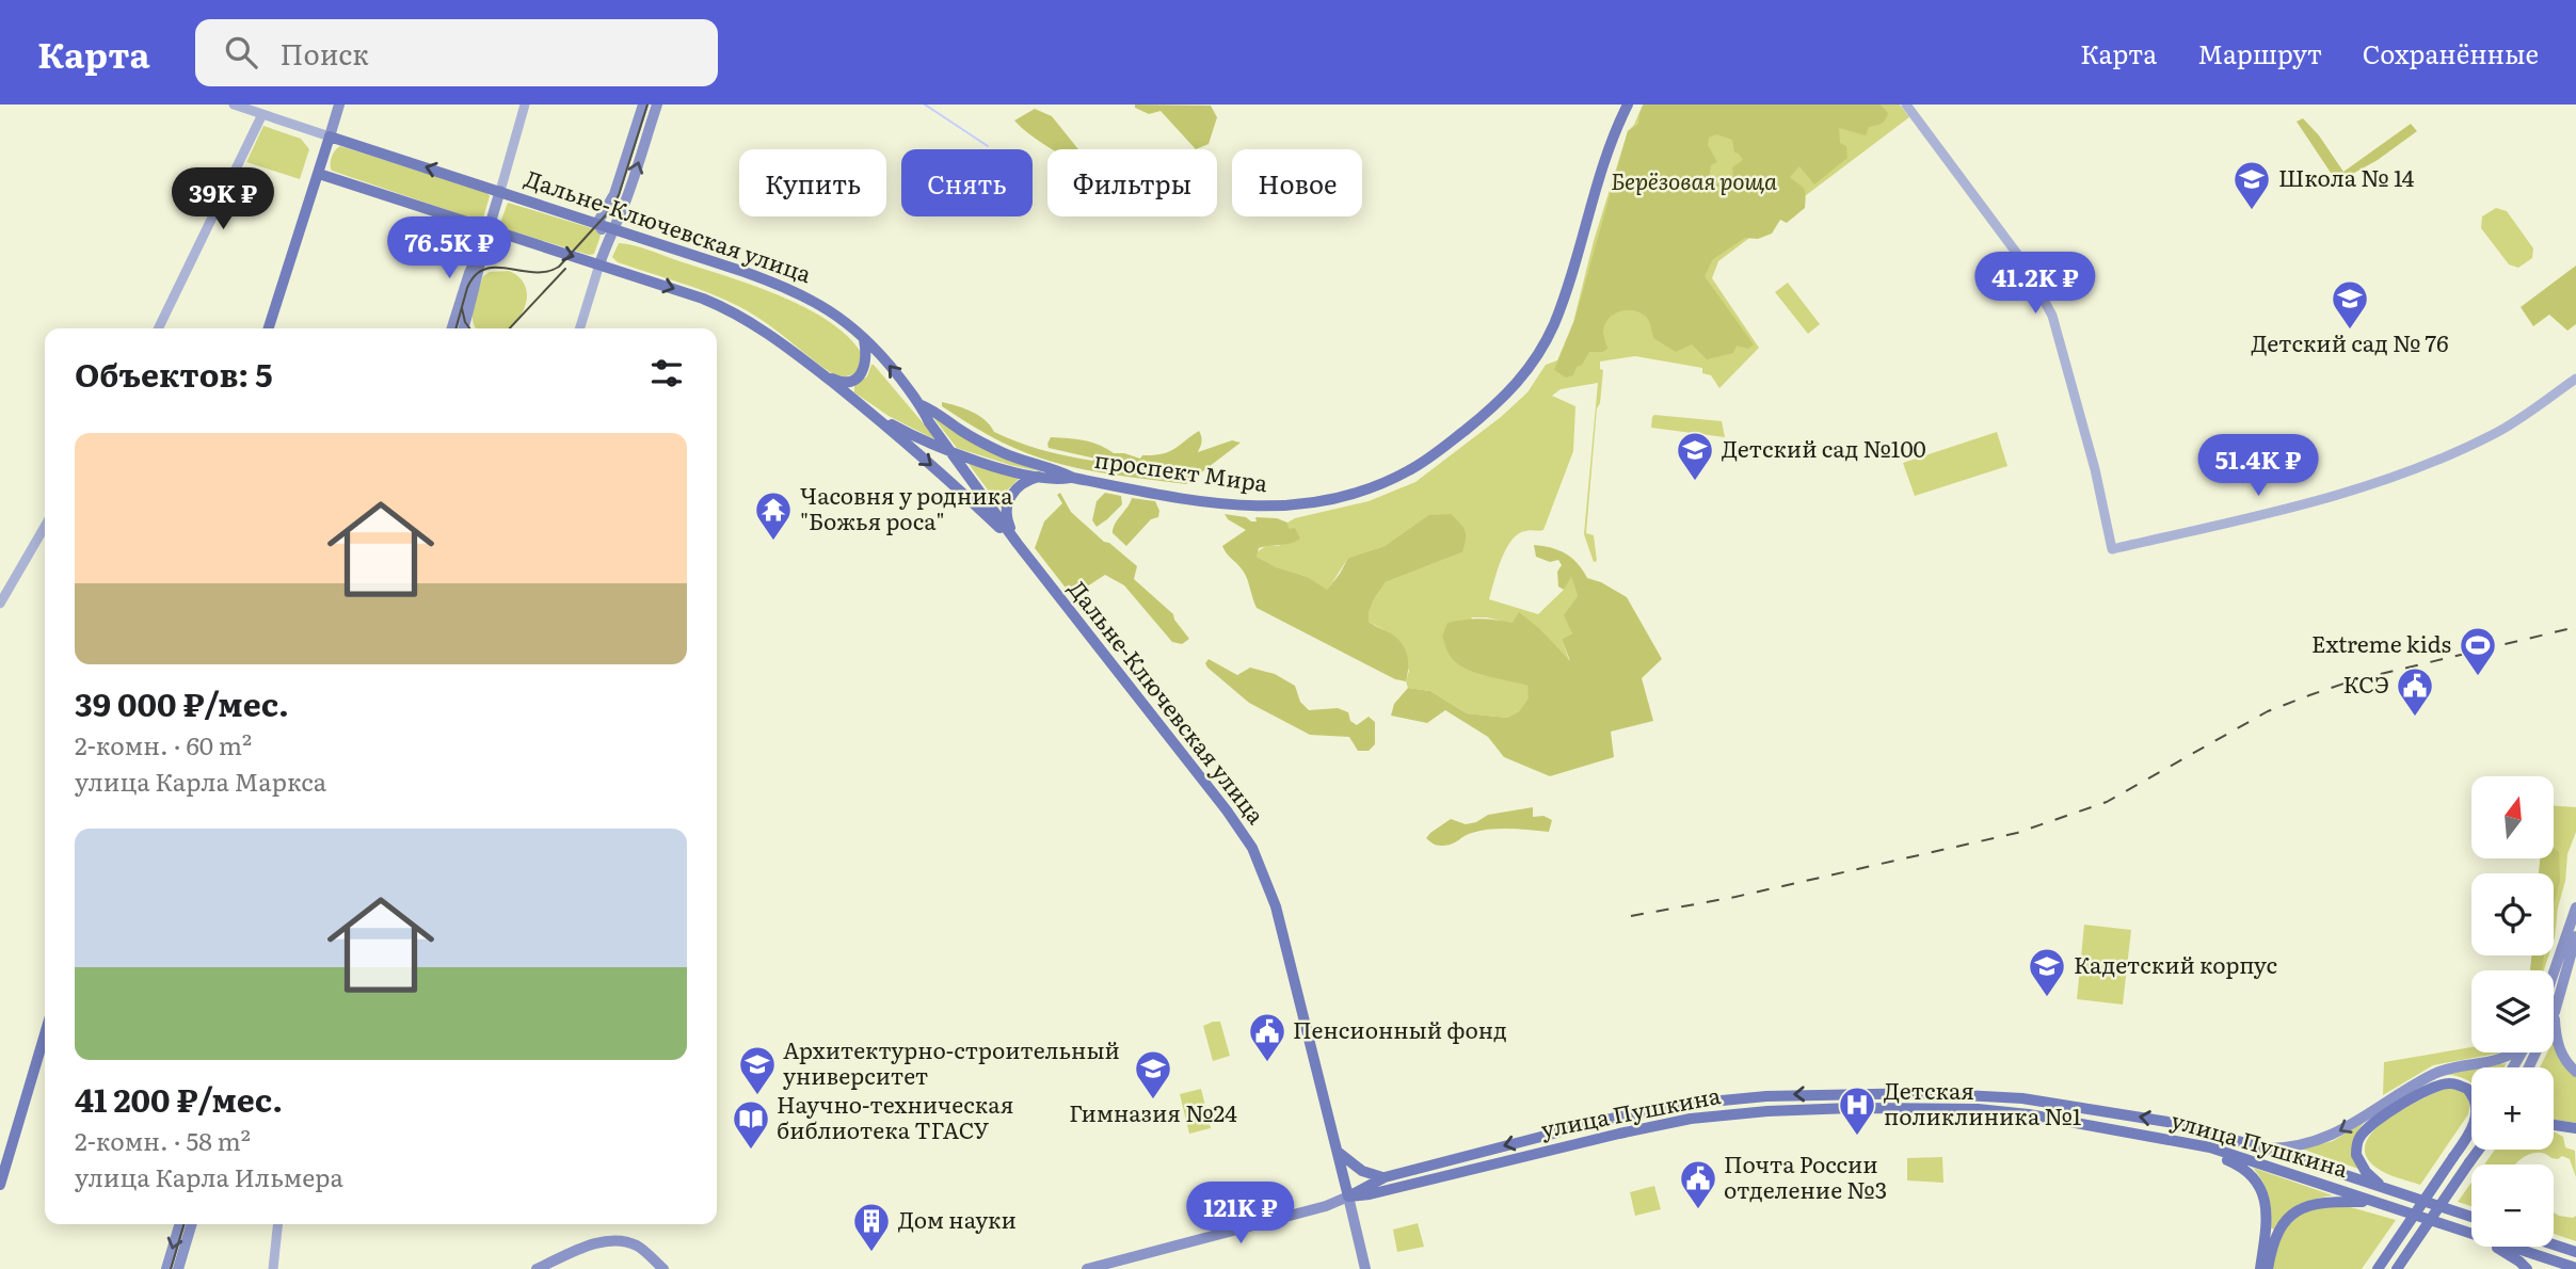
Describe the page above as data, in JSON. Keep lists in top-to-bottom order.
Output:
{
  "streets": {
    "main road": ["Дальне-Ключевская улица", "проспект Мира", "улица Пушкина"]
  },
  "crossings": [
    ["Дальне-Ключевская улица", "проспект Мира"],
    ["Дальне-Ключевская улица", "улица Пушкина"]
  ],
  "parks": ["Берёзовая роща"],
  "places": {
    "school or university": [
      "Школа № 14",
      "Детский сад № 76",
      "Детский сад №100",
      "Кадетский корпус",
      "Архитектурно-строительный университет",
      "Гимназия №24"
    ],
    "temple": ["Часовня у родника \"Божья роса\""],
    "sports": ["Extreme kids"],
    "public building": ["КСЭ", "Пенсионный фонд", "Почта России отделение №3"],
    "hospital": ["Детская поликлиника №1"],
    "library": ["Научно-техническая библиотека ТГАСУ"],
    "building": ["Дом науки"]
  },
  "north": "top",
  "page": {
    "header": "Карта",
    "search": "Поиск",
    "nav": ["Карта", "Маршрут", "Сохранённые"],
    "chip": [
      "Купить",
      "Снять",
      "Фильтры",
      "Новое"
    ],
    "price": [
      "39K ₽",
      "76.5K ₽",
      "41.2K ₽",
      "51.4K ₽",
      "121K ₽"
    ],
    "heading": "Объектов: 5",
    "list": [
      {
        "name": "39 000 ₽/мес.",
        "note": "2-комн. · 60 m² · улица Карла Маркса"
      },
      {
        "name": "41 200 ₽/мес.",
        "note": "2-комн. · 58 m² · улица Карла Ильмера"
      }
    ],
    "map_buttons": ["+", "−"]
  }
}
